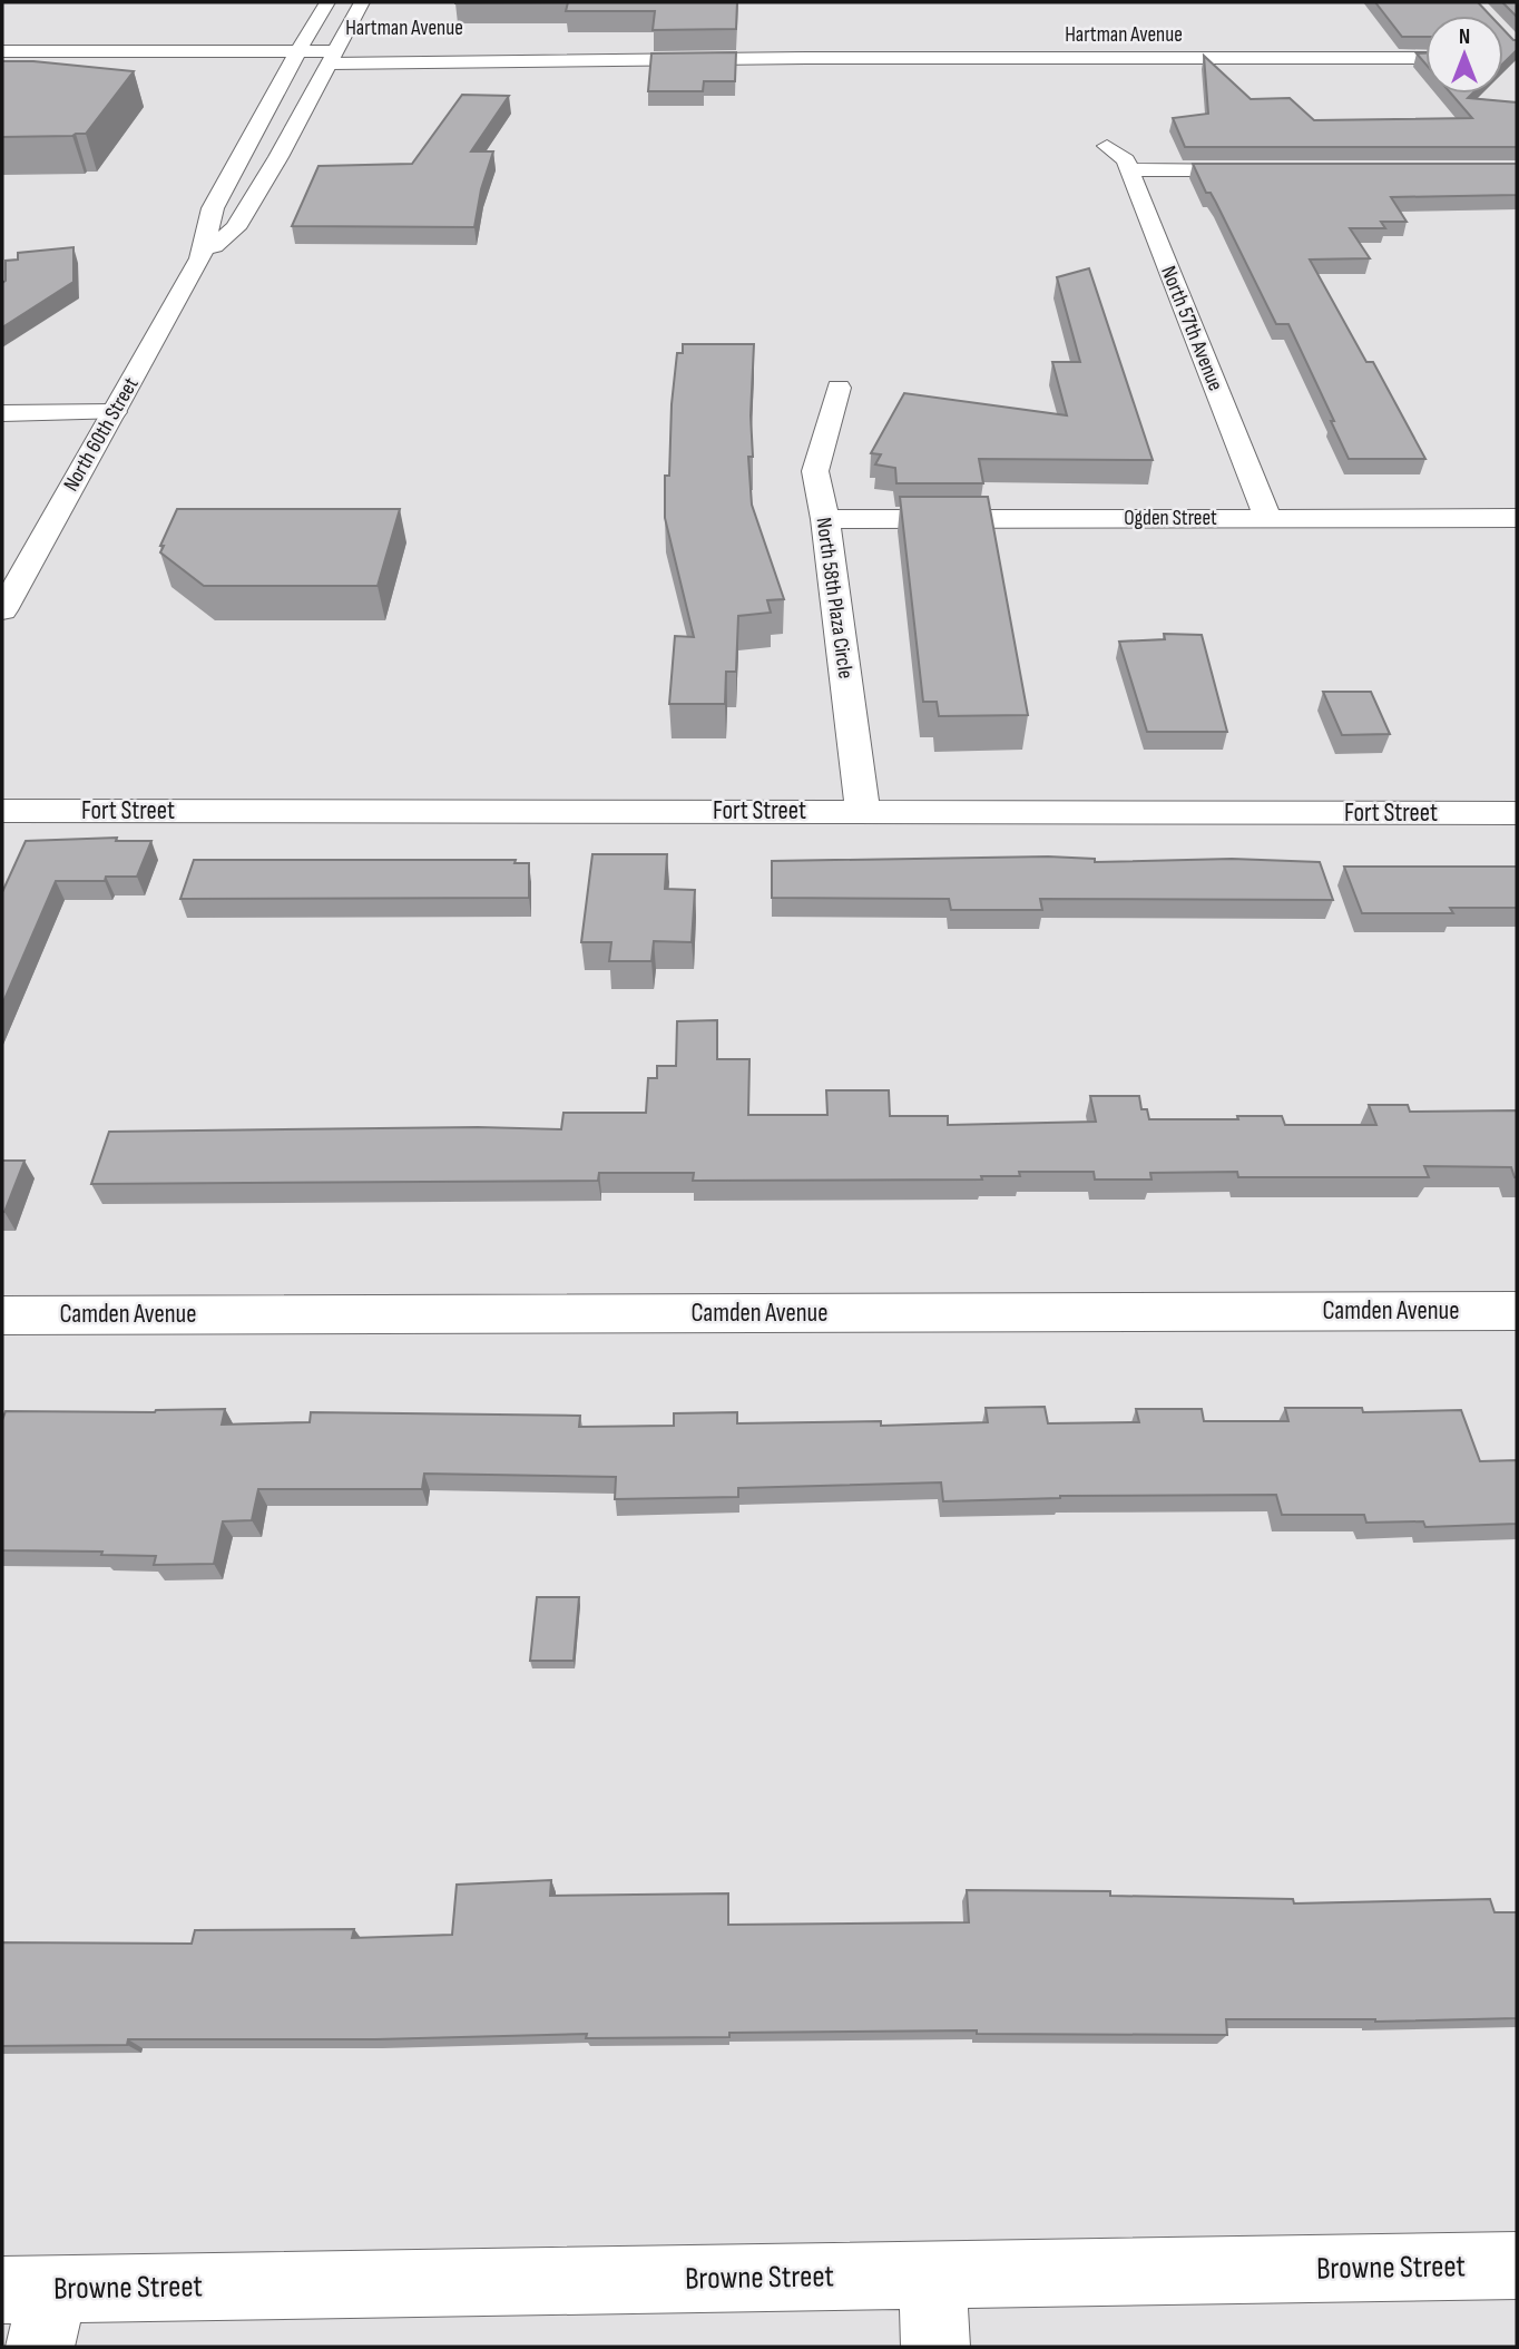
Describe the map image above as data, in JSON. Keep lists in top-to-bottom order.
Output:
{
  "streets": {
    "street": [
      "Hartman Avenue",
      "North 57th Avenue",
      "North 60th Street",
      "Ogden Street",
      "North 58th Plaza Circle",
      "Fort Street",
      "Camden Avenue",
      "Browne Street"
    ]
  },
  "crossings": [
    ["Hartman Avenue", "North 60th Street"],
    ["North 57th Avenue", "Ogden Street"],
    ["Ogden Street", "North 58th Plaza Circle"],
    ["North 58th Plaza Circle", "Fort Street"]
  ],
  "north": "top"
}
